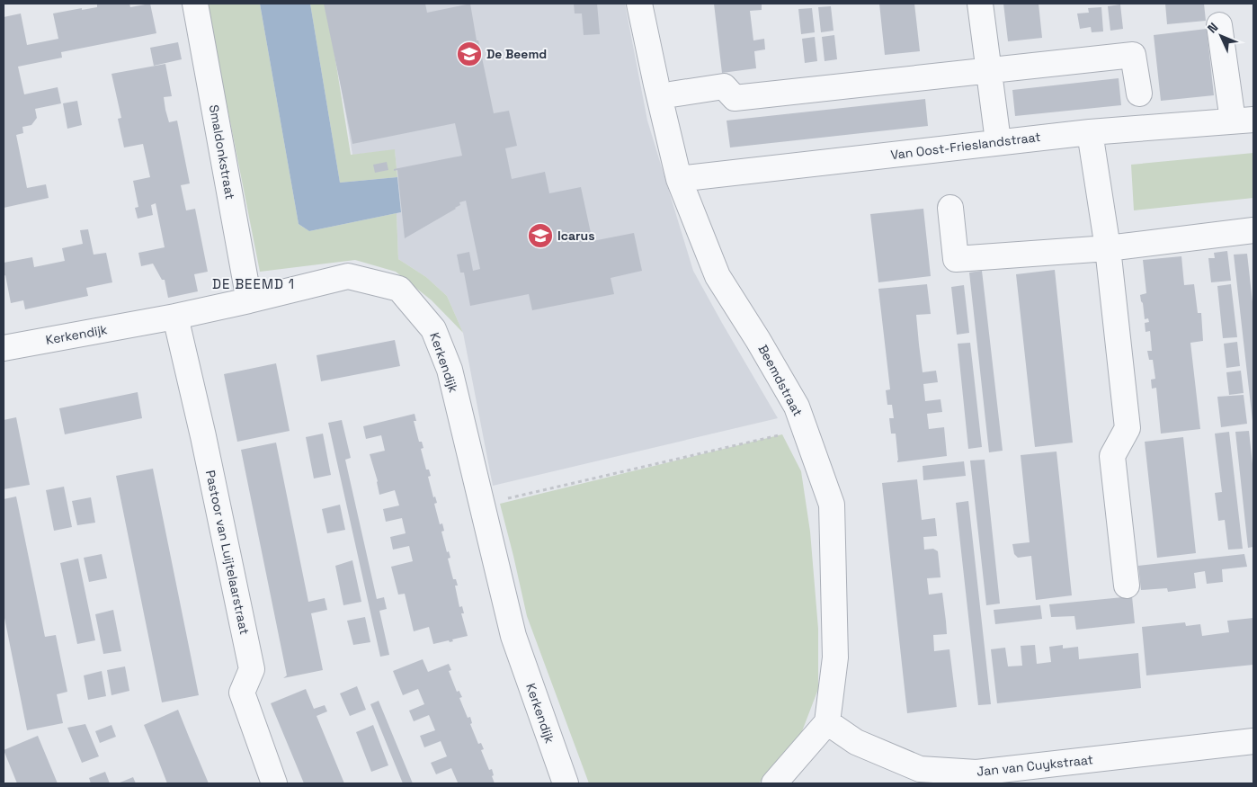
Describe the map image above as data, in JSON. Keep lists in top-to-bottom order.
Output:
{
  "streets": {
    "street": [
      "Van Oost-Frieslandstraat",
      "Smaldonkstraat",
      "Kerkendijk",
      "Beemdstraat",
      "Pastoor van Luijtelaarstraat",
      "Jan van Cuykstraat"
    ]
  },
  "crossings": [
    ["Van Oost-Frieslandstraat", "Beemdstraat"],
    ["Smaldonkstraat", "Kerkendijk"],
    ["Kerkendijk", "Pastoor van Luijtelaarstraat"],
    ["Beemdstraat", "Jan van Cuykstraat"]
  ],
  "districts": ["DE BEEMD 1"],
  "places": {
    "school or university": ["De Beemd", "Icarus"]
  },
  "north": "top left"
}
